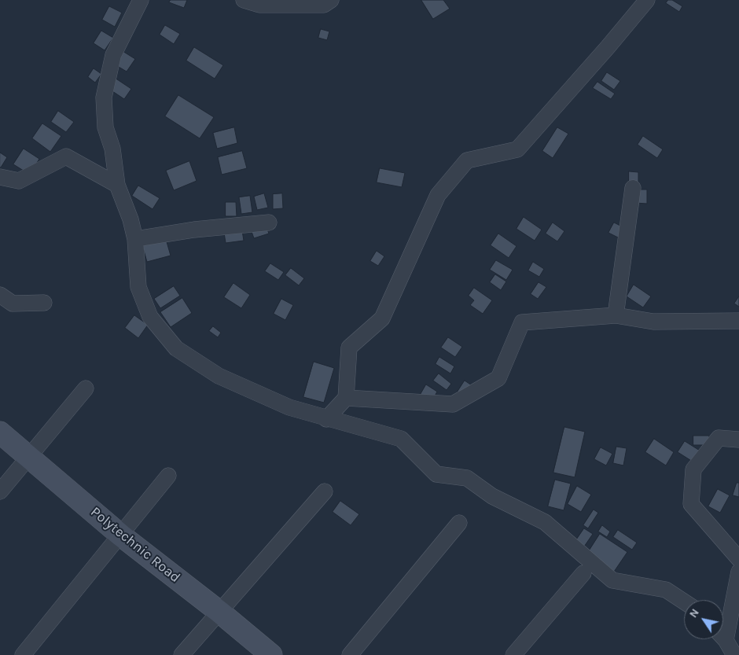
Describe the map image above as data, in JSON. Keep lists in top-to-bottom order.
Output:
{
  "streets": {
    "street": ["Polytechnic Road"]
  },
  "north": "top left"
}
